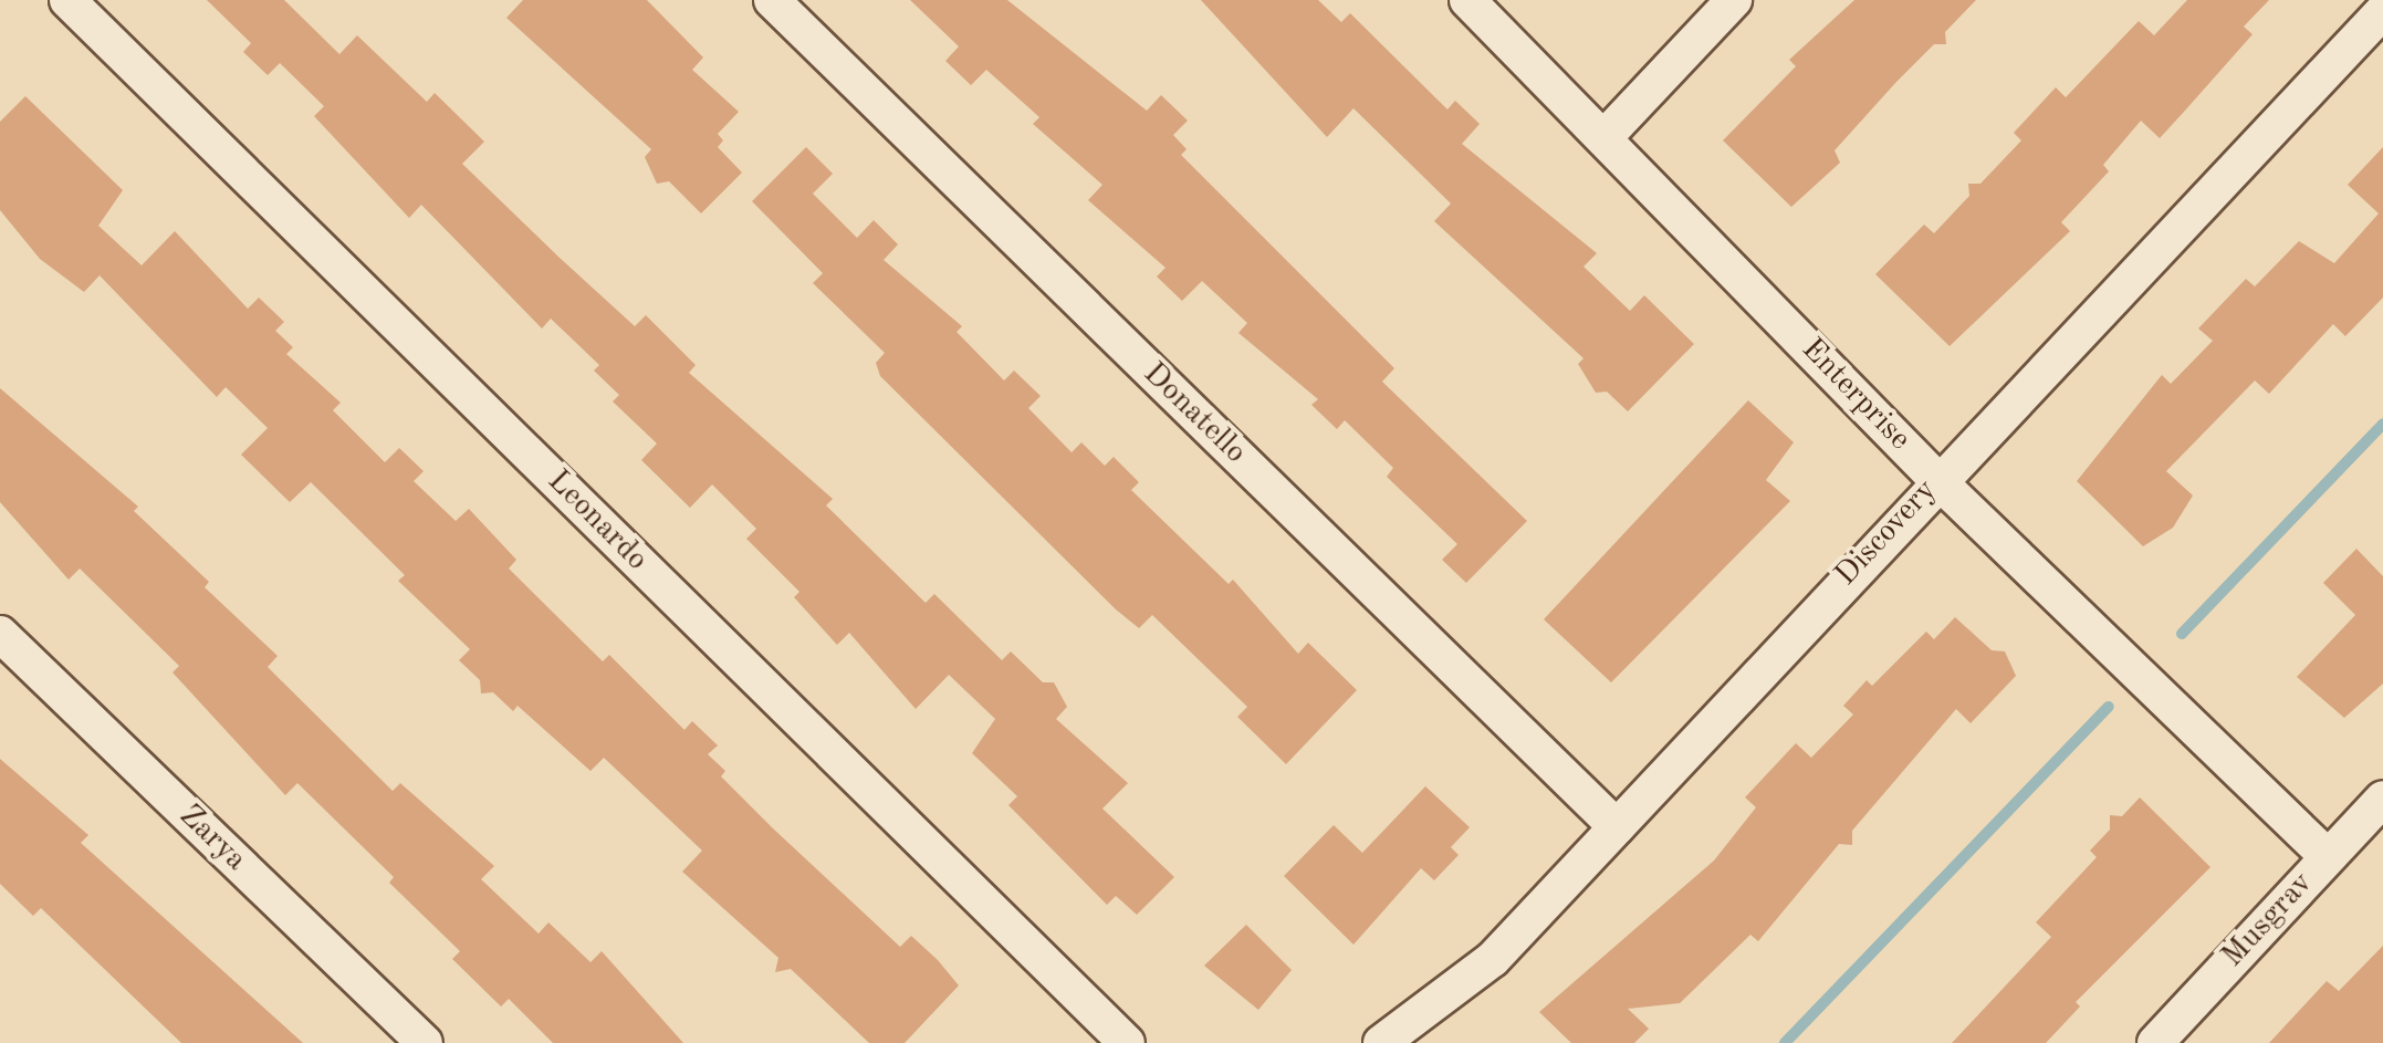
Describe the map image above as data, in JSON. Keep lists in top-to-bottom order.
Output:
{
  "streets": {
    "street": [
      "Enterprise",
      "Donatello",
      "Leonardo",
      "Discovery",
      "Zarya",
      "Musgrav"
    ]
  },
  "crossings": [
    ["Enterprise", "Discovery"],
    ["Enterprise", "Musgrav"],
    ["Donatello", "Discovery"]
  ]
}
